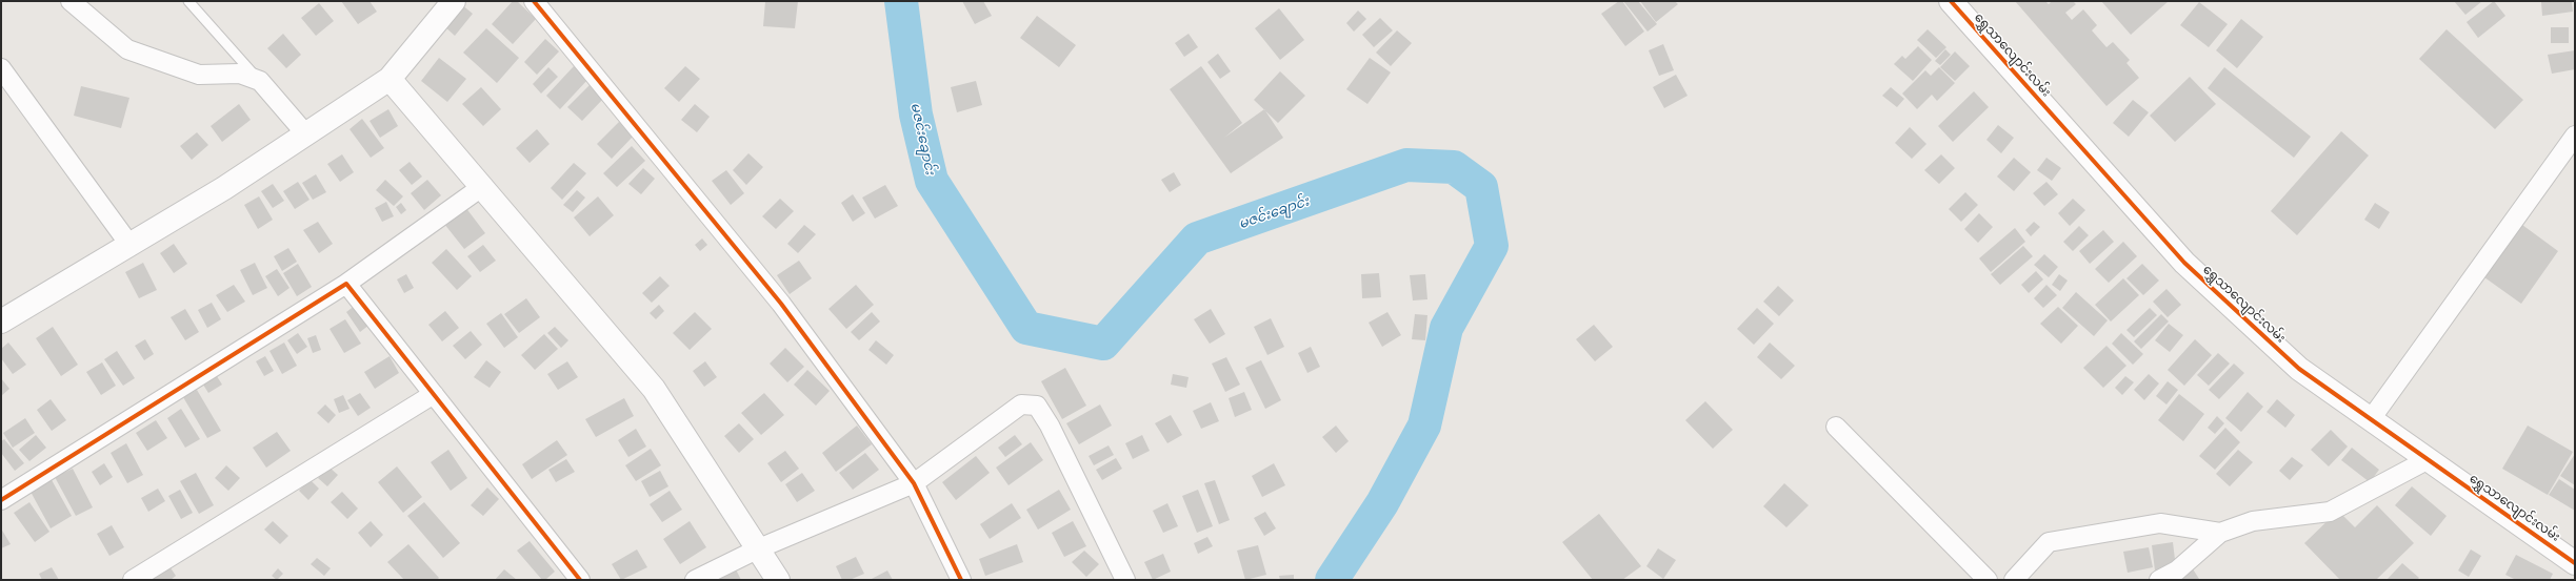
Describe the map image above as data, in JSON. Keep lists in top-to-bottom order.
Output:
{
  "streets": {
    "street": ["ရွှေသာလျောင်းလမ်း"]
  },
  "water": ["မဇင်းချောင်း"]
}
